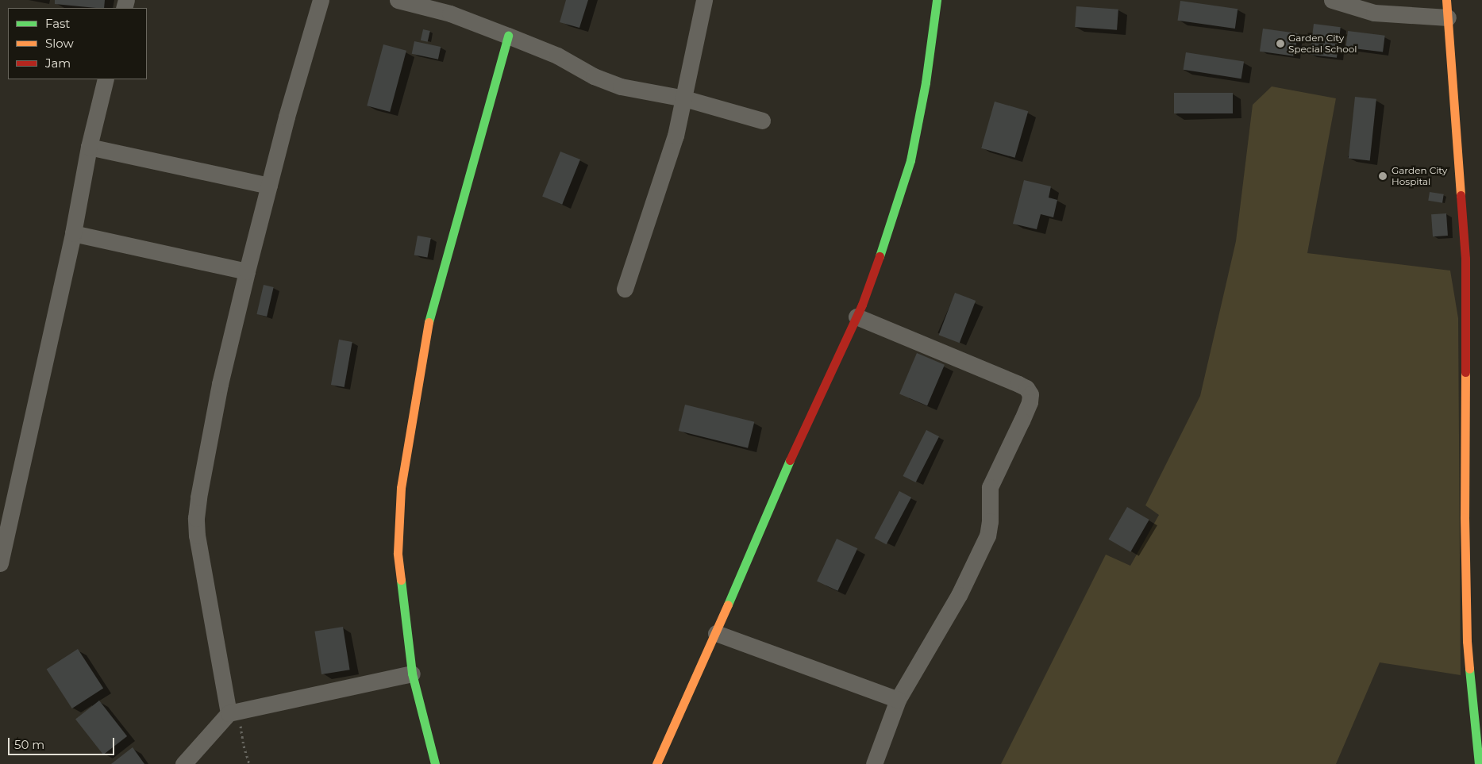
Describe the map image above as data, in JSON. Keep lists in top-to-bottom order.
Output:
{
  "places": ["Garden City Special School", "Garden City Hospital"],
  "legend": ["Fast", "Slow", "Jam"],
  "scale_bar": "50 m"
}
